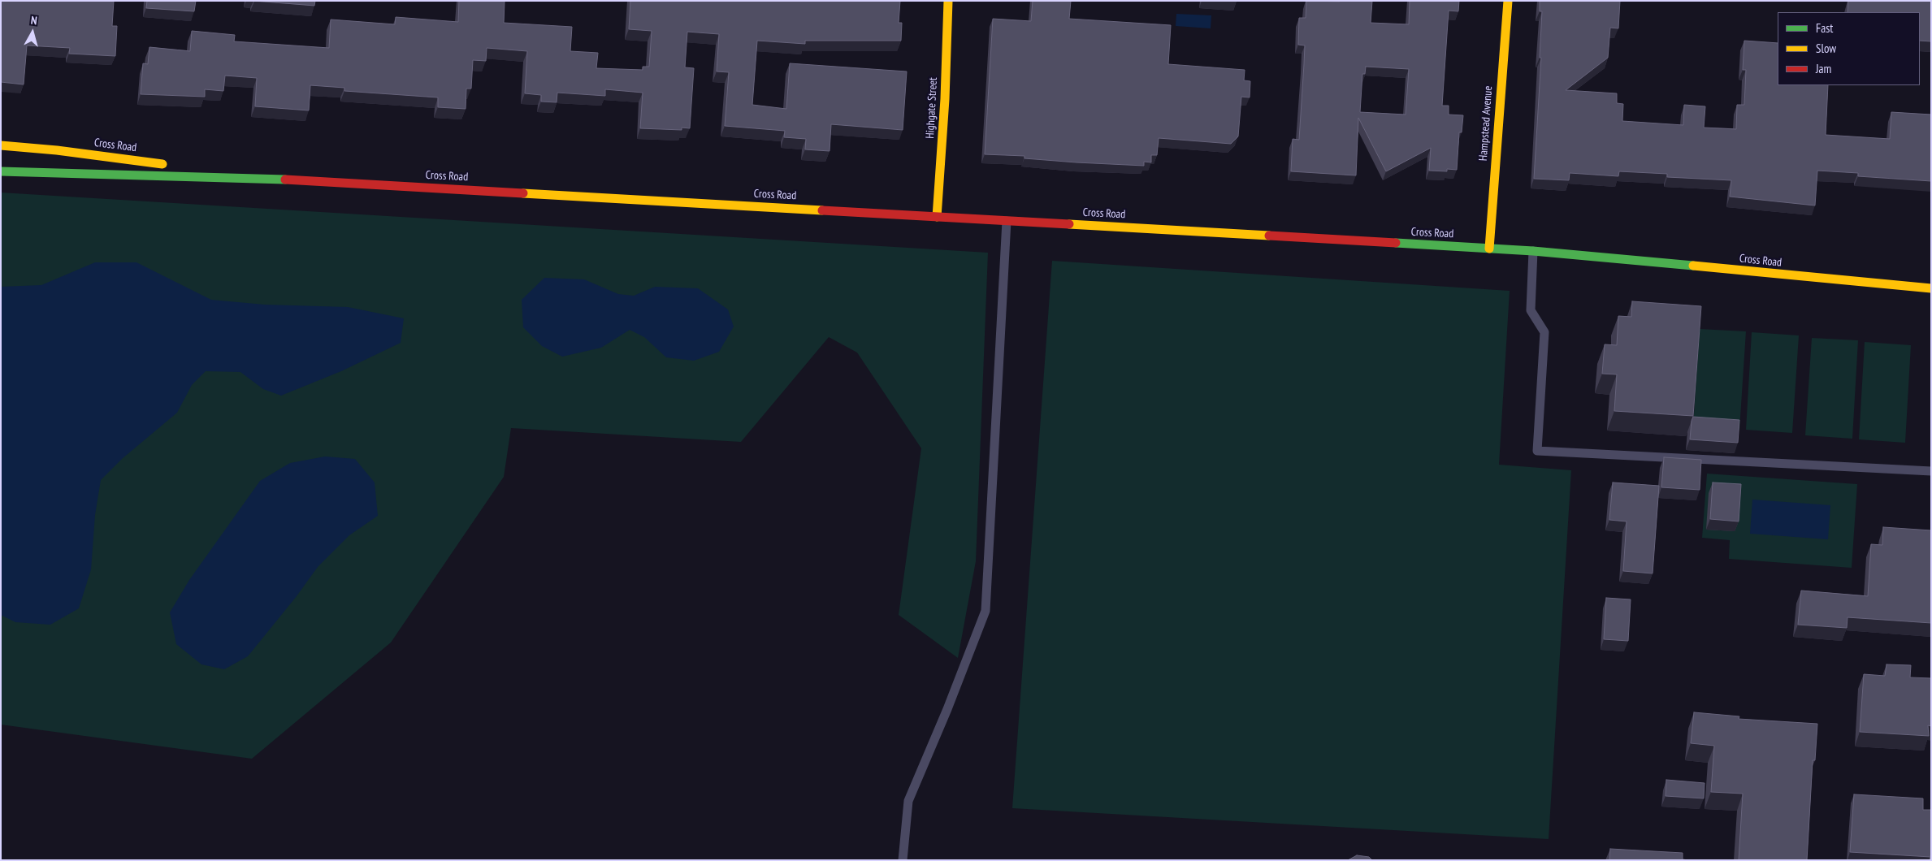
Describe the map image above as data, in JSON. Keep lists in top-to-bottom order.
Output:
{
  "streets": {
    "main road": ["Highgate Street", "Hampstead Avenue", "Cross Road"]
  },
  "crossings": [
    ["Highgate Street", "Cross Road"],
    ["Hampstead Avenue", "Cross Road"]
  ],
  "legend": ["Fast", "Slow", "Jam"],
  "north": "top"
}
